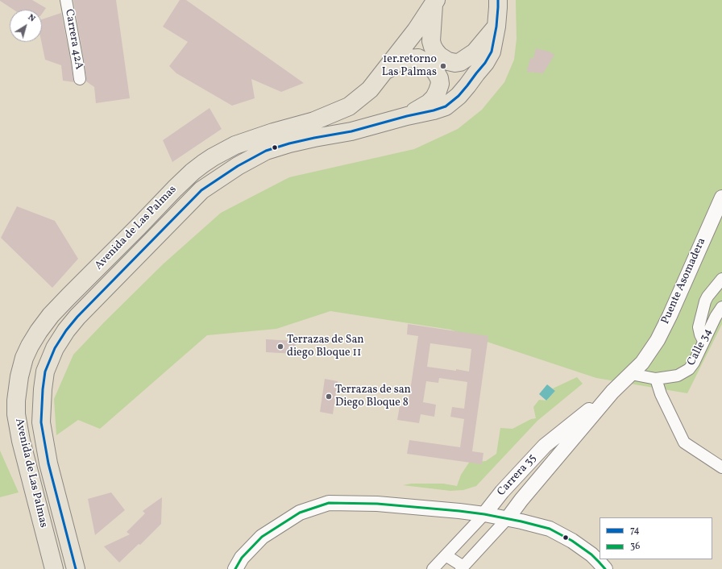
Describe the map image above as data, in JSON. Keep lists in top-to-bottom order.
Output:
{
  "streets": {
    "main road": ["Avenida de Las Palmas"],
    "street": [
      "Carrera 42A",
      "Puente Asomadera",
      "Calle 34",
      "Carrera 35"
    ]
  },
  "crossings": [
    ["Puente Asomadera", "Carrera 35"],
    ["Calle 34", "Carrera 35"]
  ],
  "places": ["1er.retorno Las Palmas", "Terrazas de San diego Bloque 11", "Terrazas de san Diego Bloque 8"],
  "lines": ["transit line 74", "transit line 36"],
  "legend": ["74", "36"],
  "north": "top right"
}
